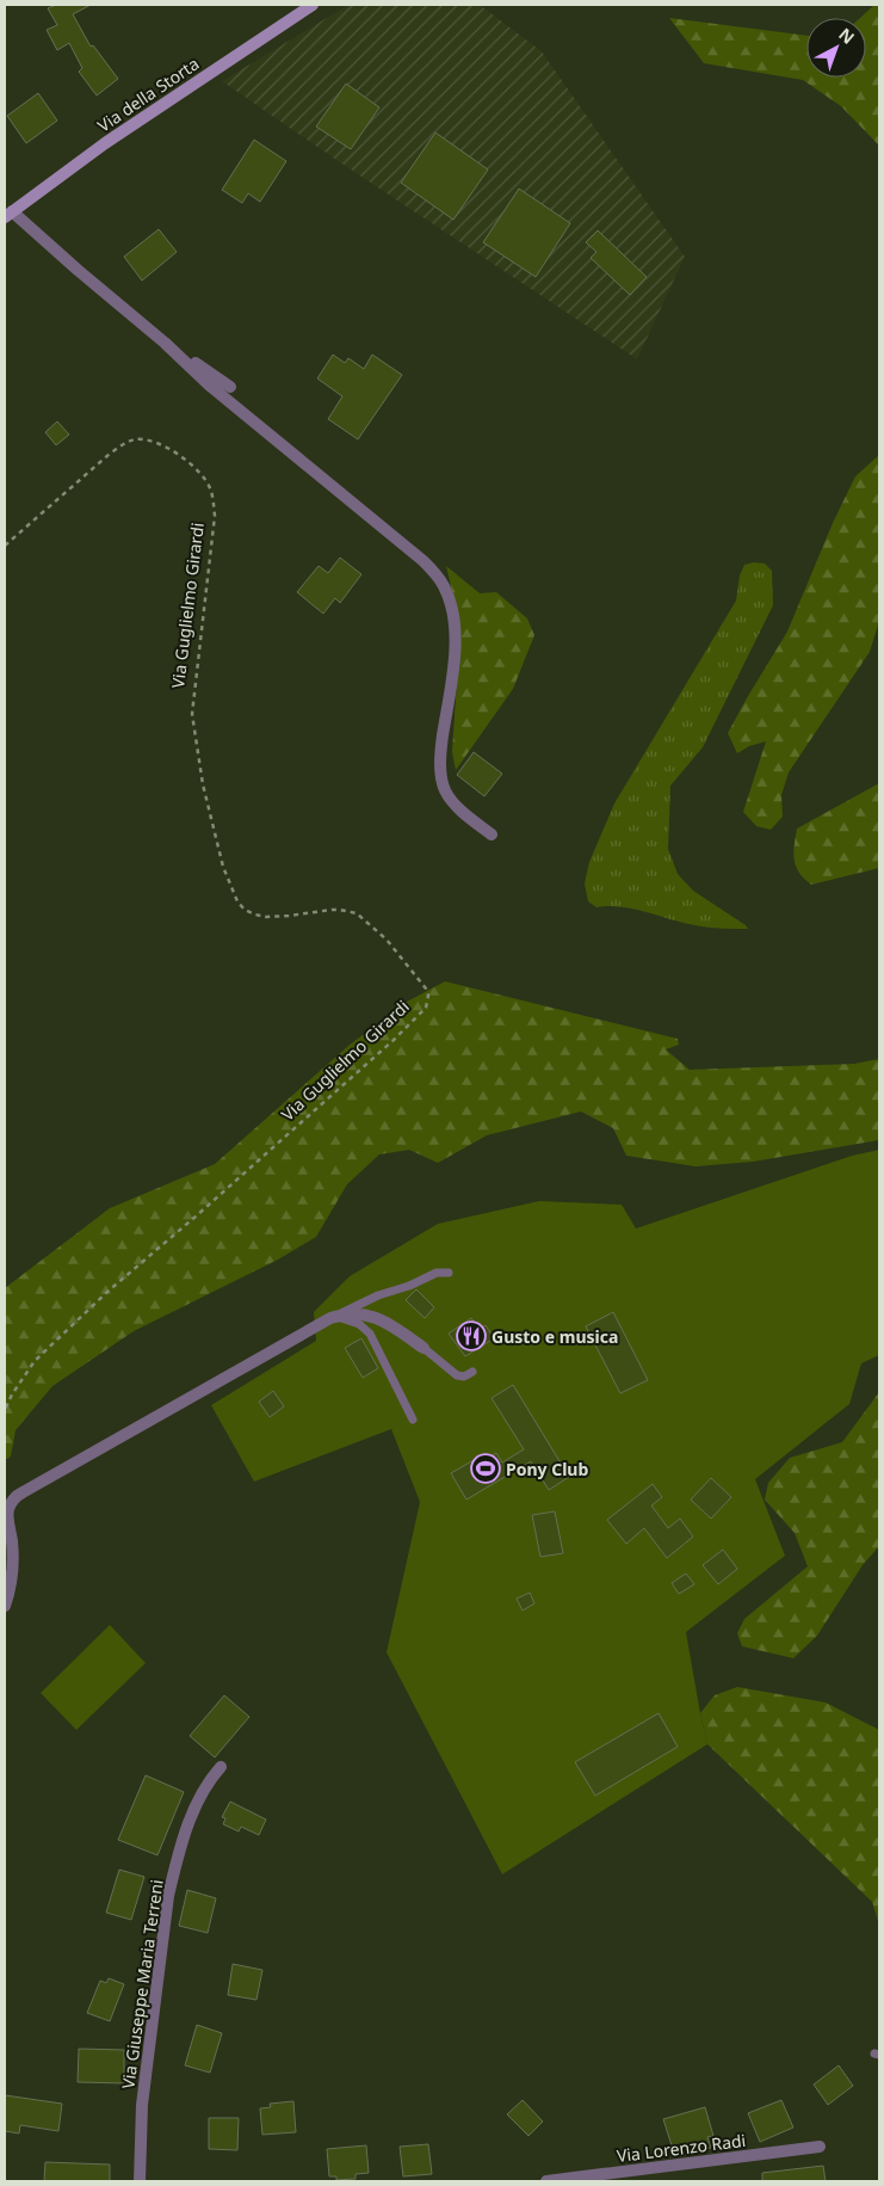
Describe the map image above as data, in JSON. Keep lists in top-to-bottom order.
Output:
{
  "streets": {
    "main road": ["Via della Storta"],
    "street": ["Via Giuseppe Maria Terreni", "Via Lorenzo Radi"],
    "path": ["Via Guglielmo Girardi"]
  },
  "places": {
    "restaurant": ["Gusto e musica"],
    "sports": ["Pony Club"]
  },
  "north": "top right"
}
